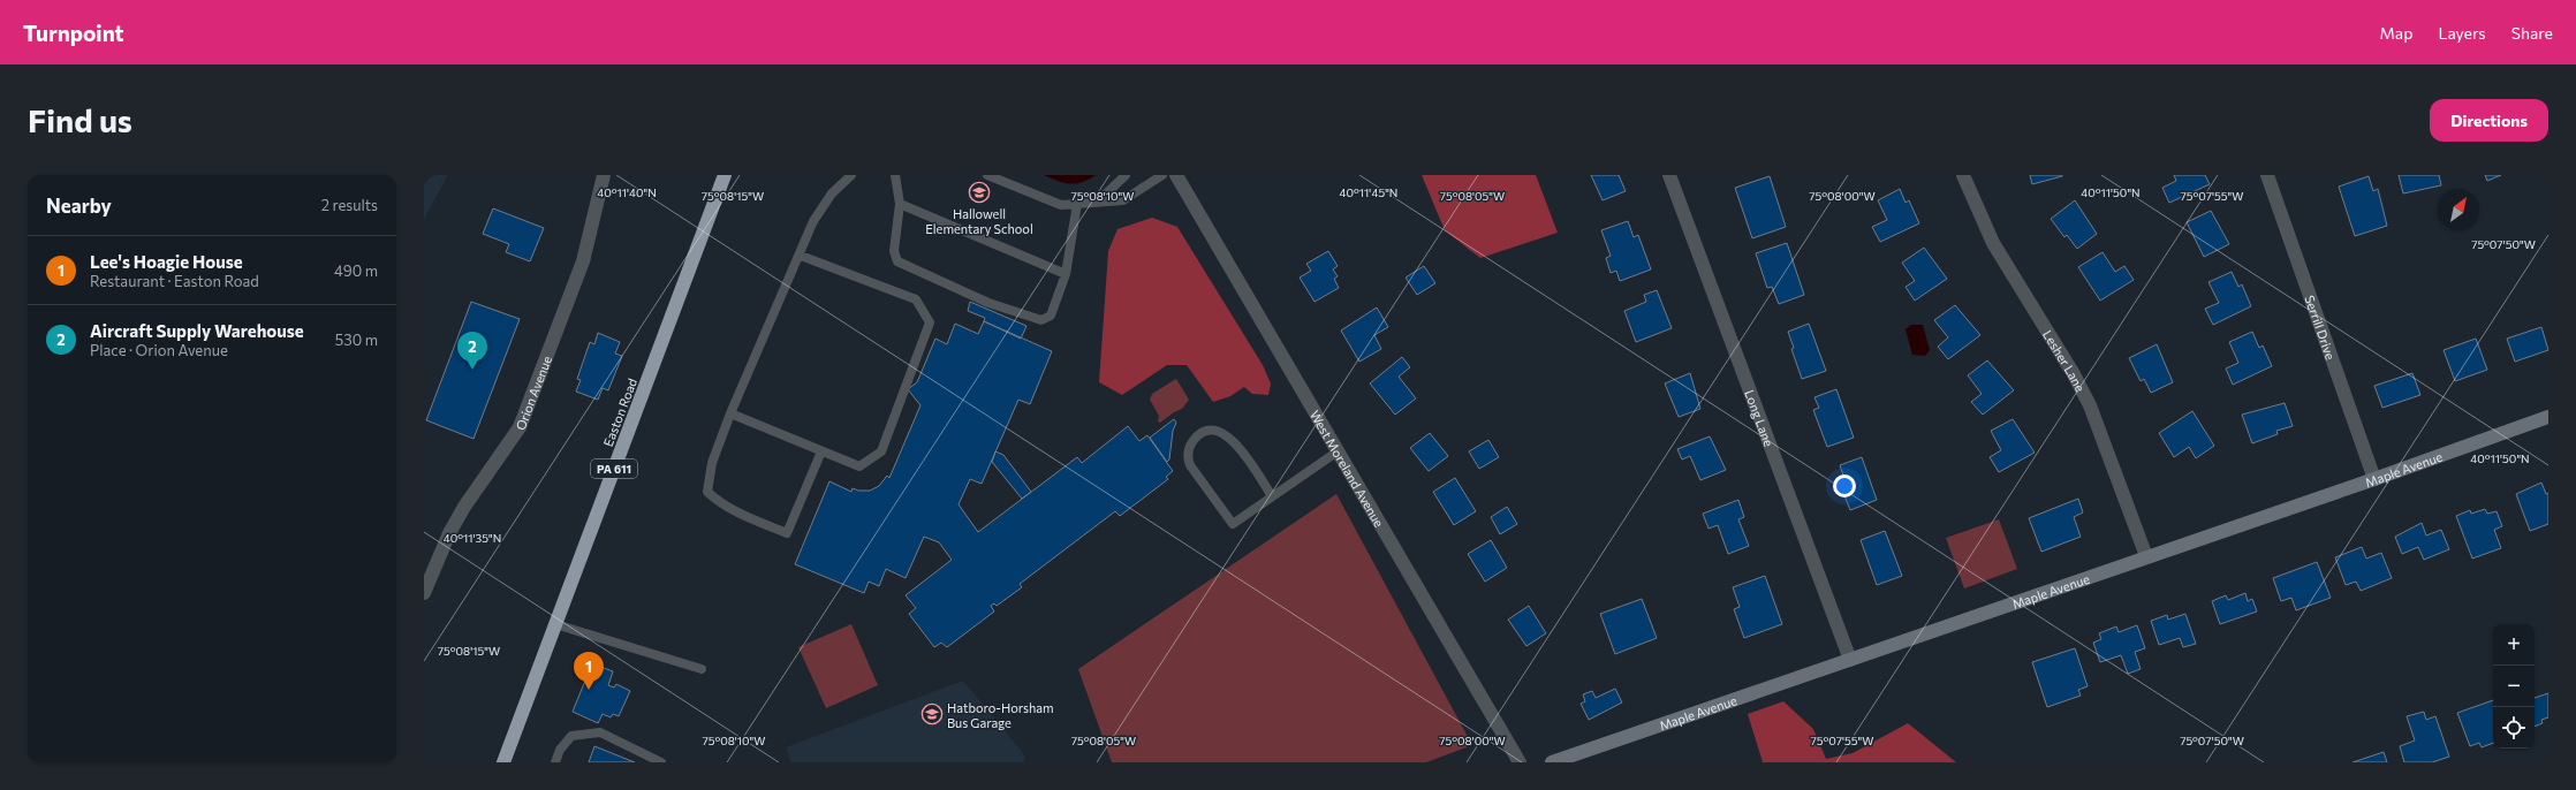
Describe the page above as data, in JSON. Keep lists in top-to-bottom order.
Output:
{
  "streets": {
    "highway": ["Easton Road", "PA 611"],
    "street": [
      "Serrill Drive",
      "Lesher Lane",
      "Orion Avenue",
      "Long Lane",
      "West Moreland Avenue",
      "Maple Avenue"
    ]
  },
  "crossings": [
    ["Serrill Drive", "Maple Avenue"],
    ["Lesher Lane", "Maple Avenue"],
    ["Long Lane", "Maple Avenue"]
  ],
  "places": {
    "school or university": ["Hallowell Elementary School", "Hatboro-Horsham Bus Garage"]
  },
  "north": "top right",
  "page": {
    "header": "Turnpoint",
    "nav": ["Map", "Layers", "Share"],
    "buttons": "Directions",
    "title": "Find us",
    "heading": ["Nearby", "2 results"],
    "list": [
      {
        "mark": "1",
        "name": "Lee's Hoagie House",
        "note": "Restaurant · Easton Road",
        "value": "490 m"
      },
      {
        "mark": "2",
        "name": "Aircraft Supply Warehouse",
        "note": "Place · Orion Avenue",
        "value": "530 m"
      }
    ],
    "pins": ["2", "1"],
    "map_buttons": ["+", "−"]
  },
  "coordinates": [
    "40°11'40\"N",
    "40°11'50\"N",
    "40°11'45\"N",
    "75°08'15\"W",
    "75°08'10\"W",
    "75°08'05\"W",
    "75°08'00\"W",
    "75°07'55\"W",
    "75°07'50\"W",
    "40°11'35\"N"
  ]
}
